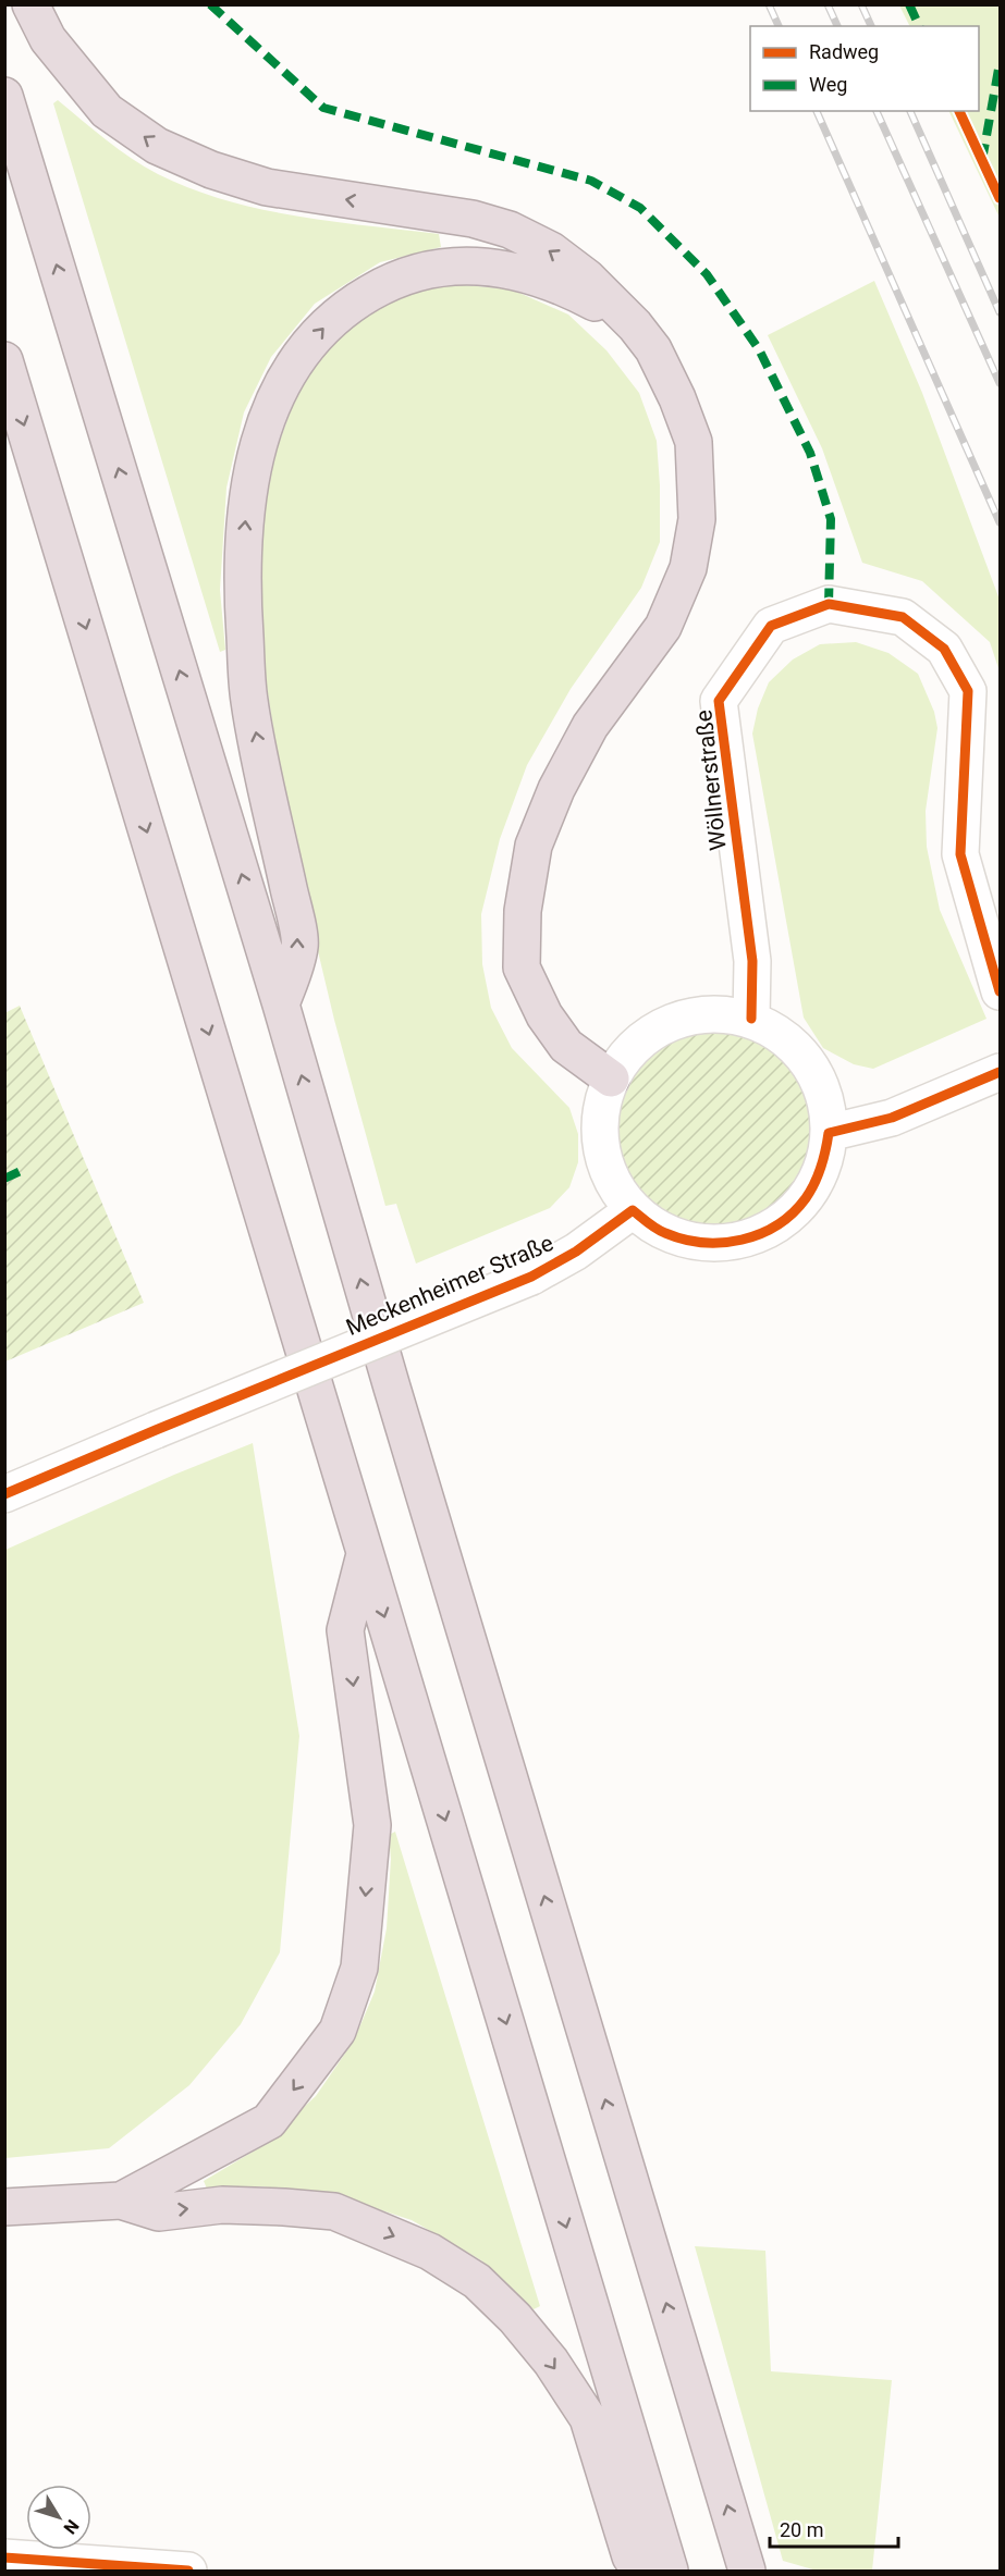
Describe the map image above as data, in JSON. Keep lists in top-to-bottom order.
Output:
{
  "streets": {
    "street": ["Wöllnerstraße", "Meckenheimer Straße"]
  },
  "crossings": [
    ["Wöllnerstraße", "Meckenheimer Straße"]
  ],
  "legend": ["Radweg", "Weg"],
  "scale_bar": "20 m",
  "north": "bottom right"
}
